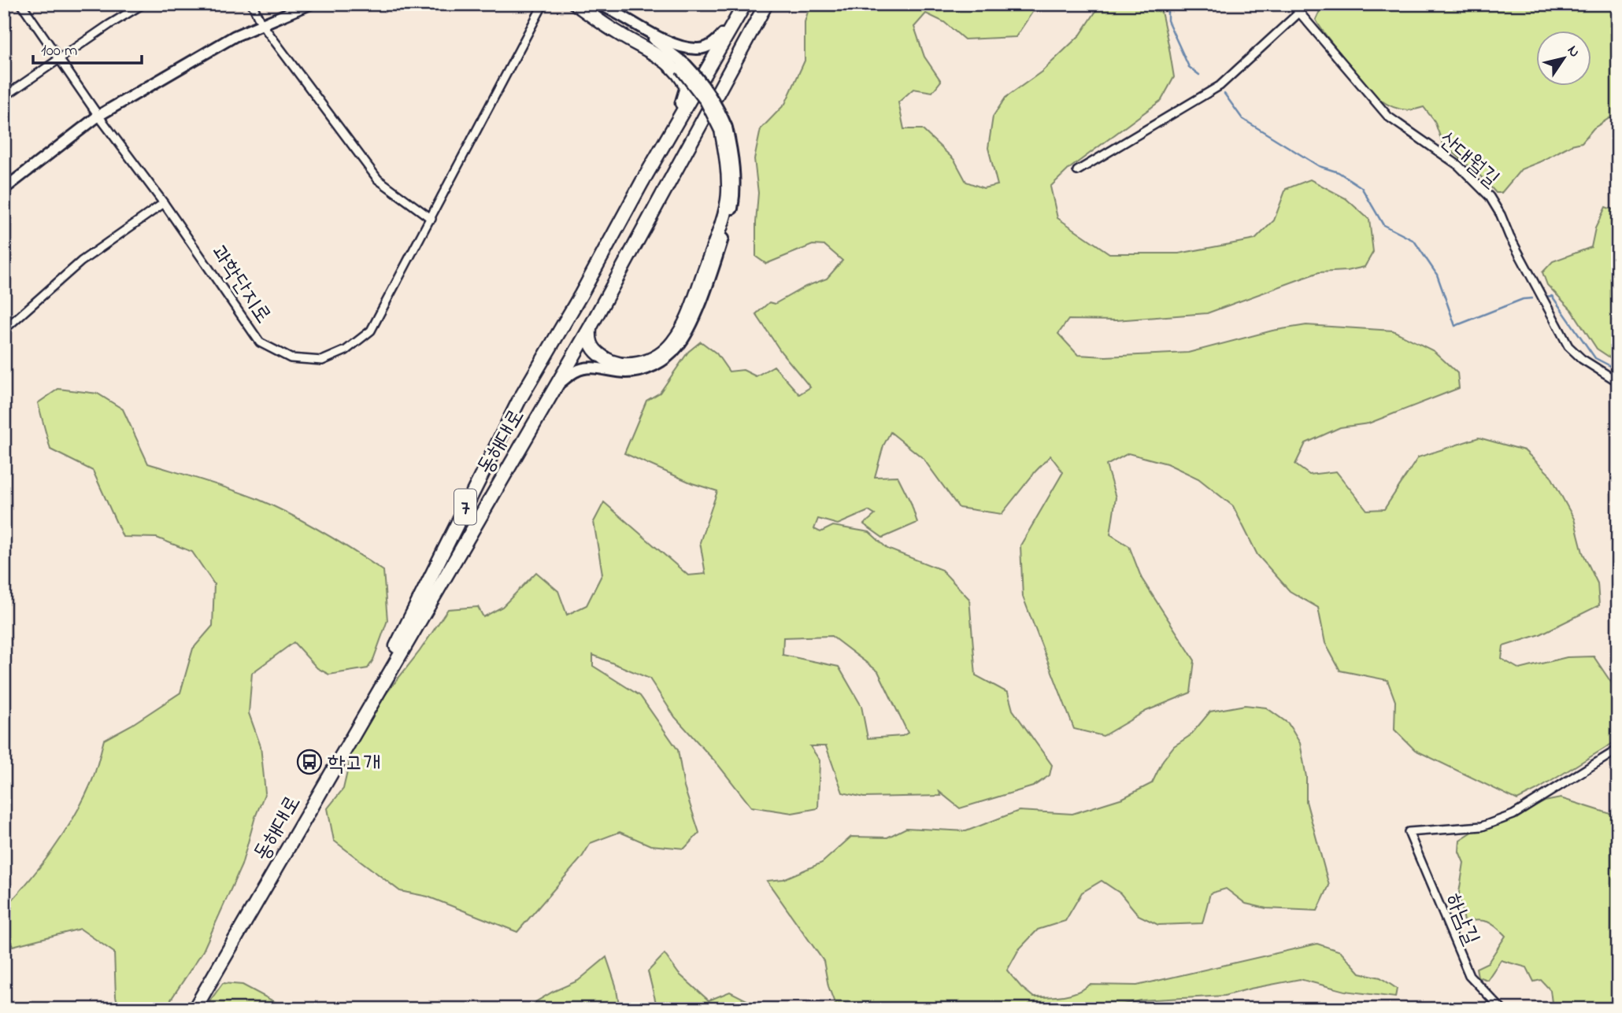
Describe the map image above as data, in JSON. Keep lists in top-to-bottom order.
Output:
{
  "streets": {
    "highway": ["동해대로", "7"],
    "street": ["산대월길", "과학단지로", "하남길"]
  },
  "places": {
    "bus stop": ["학고개"]
  },
  "scale_bar": "100 m",
  "north": "top right"
}
